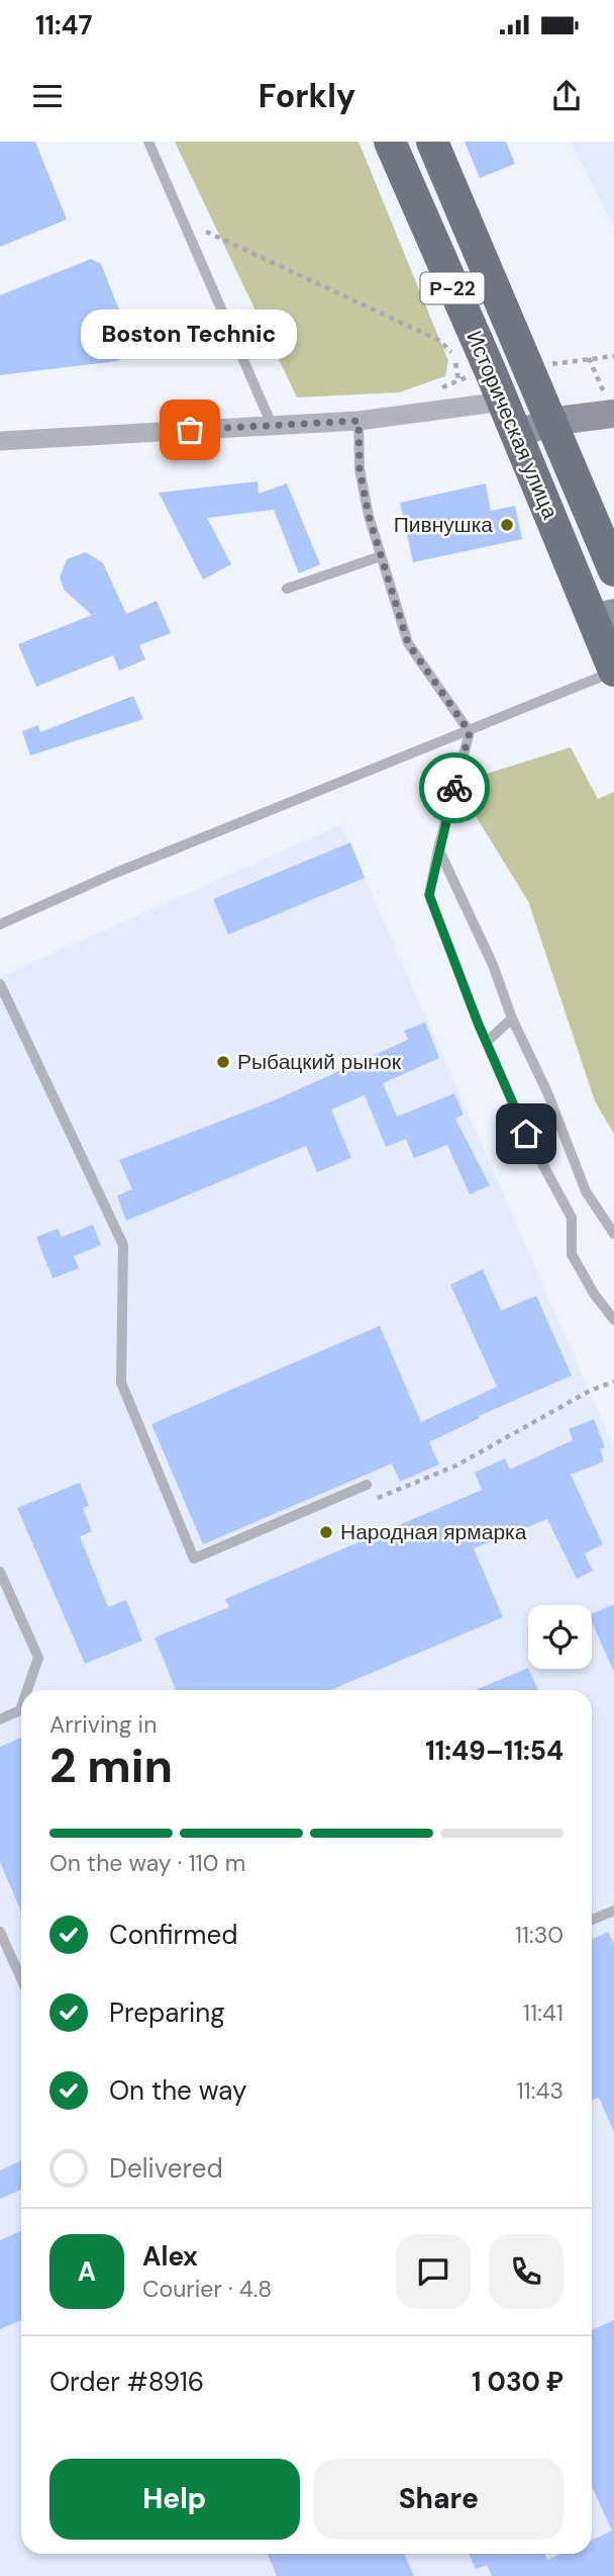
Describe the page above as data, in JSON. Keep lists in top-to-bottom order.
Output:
{
  "streets": {
    "highway": ["Р-22", "Историческая улица"]
  },
  "places": [
    "Boston Technic",
    "Пивнушка",
    "Рыбацкий рынок",
    "Народная ярмарка"
  ],
  "page": {
    "status": "11:47",
    "header": "Forkly",
    "bubble": "Boston Technic",
    "heading": ["2 min", "Arriving in", "11:49–11:54"],
    "panel": [
      "Alex",
      "Courier · 4.8",
      "Order #8916",
      "1 030 ₽"
    ],
    "bar": "On the way · 110 m",
    "list": [
      ["Confirmed", "11:30"],
      ["Preparing", "11:41"],
      ["On the way", "11:43"],
      "Delivered"
    ],
    "round": "A",
    "buttons": ["Help", "Share"]
  }
}
